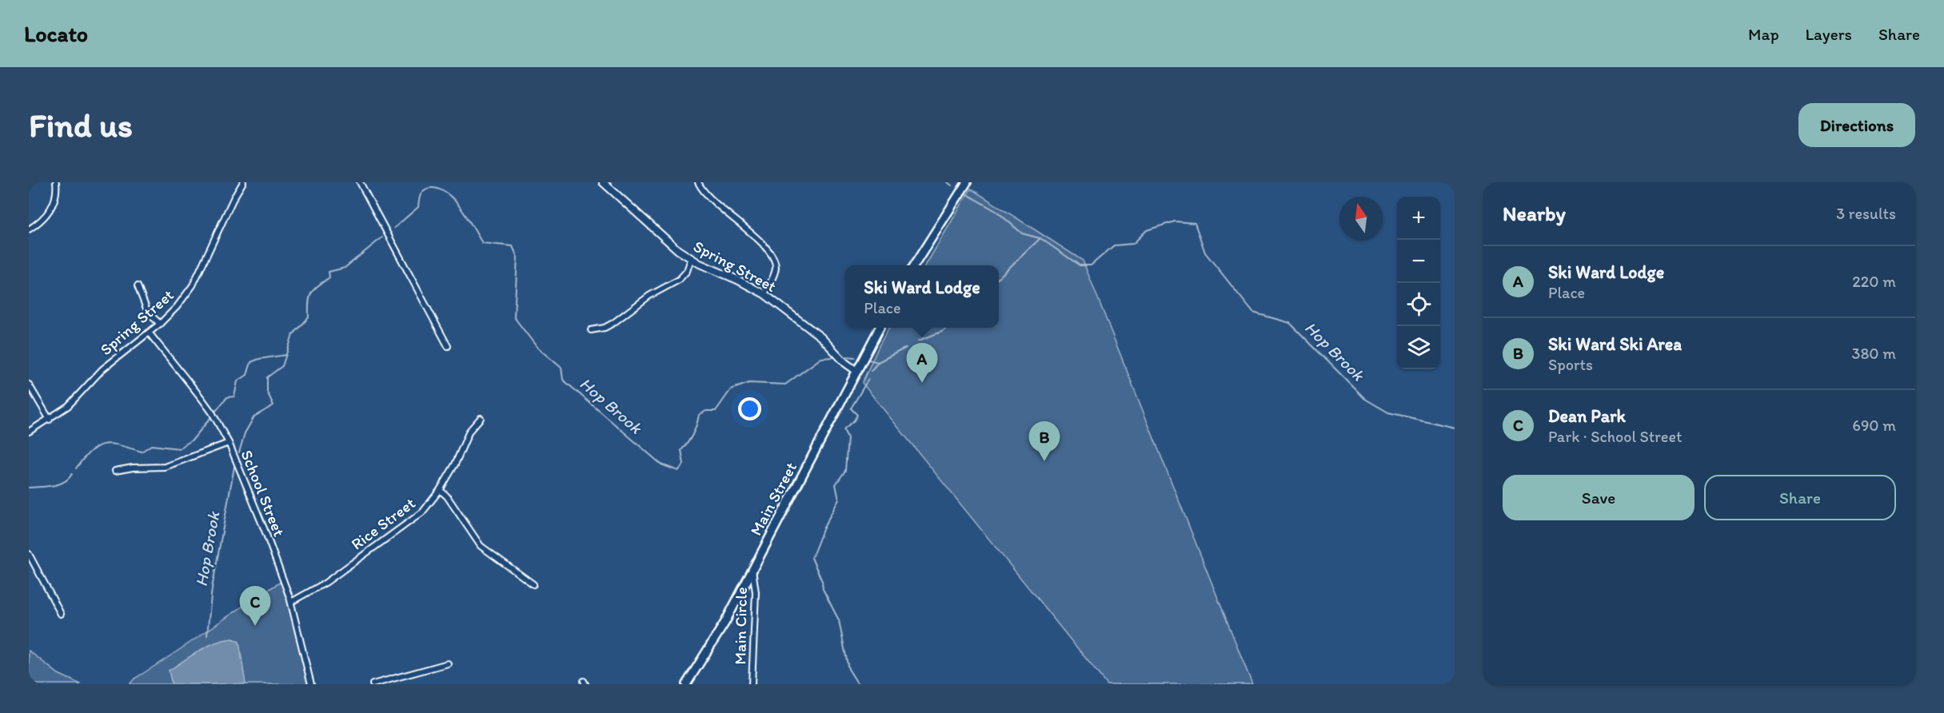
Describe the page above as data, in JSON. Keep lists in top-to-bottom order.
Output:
{
  "streets": {
    "main road": ["Main Street"],
    "street": [
      "Spring Street",
      "School Street",
      "Rice Street",
      "Main Circle"
    ]
  },
  "crossings": [
    ["Spring Street", "School Street"],
    ["Spring Street", "Main Street"],
    ["School Street", "Rice Street"],
    ["Main Street", "Main Circle"]
  ],
  "water": ["Hop Brook"],
  "north": "top",
  "page": {
    "header": "Locato",
    "nav": ["Map", "Layers", "Share"],
    "buttons": [
      "Directions",
      ["Save", "Share"]
    ],
    "title": "Find us",
    "heading": ["Nearby", "3 results"],
    "map_buttons": ["+", "−"],
    "list": [
      {
        "mark": "A",
        "name": "Ski Ward Lodge",
        "note": "Place",
        "value": "220 m"
      },
      {
        "mark": "B",
        "name": "Ski Ward Ski Area",
        "note": "Sports",
        "value": "380 m"
      },
      {
        "mark": "C",
        "name": "Dean Park",
        "note": "Park · School Street",
        "value": "690 m"
      }
    ],
    "popup": ["Ski Ward Lodge", "Place"],
    "pins": ["A", "B", "C"]
  }
}
